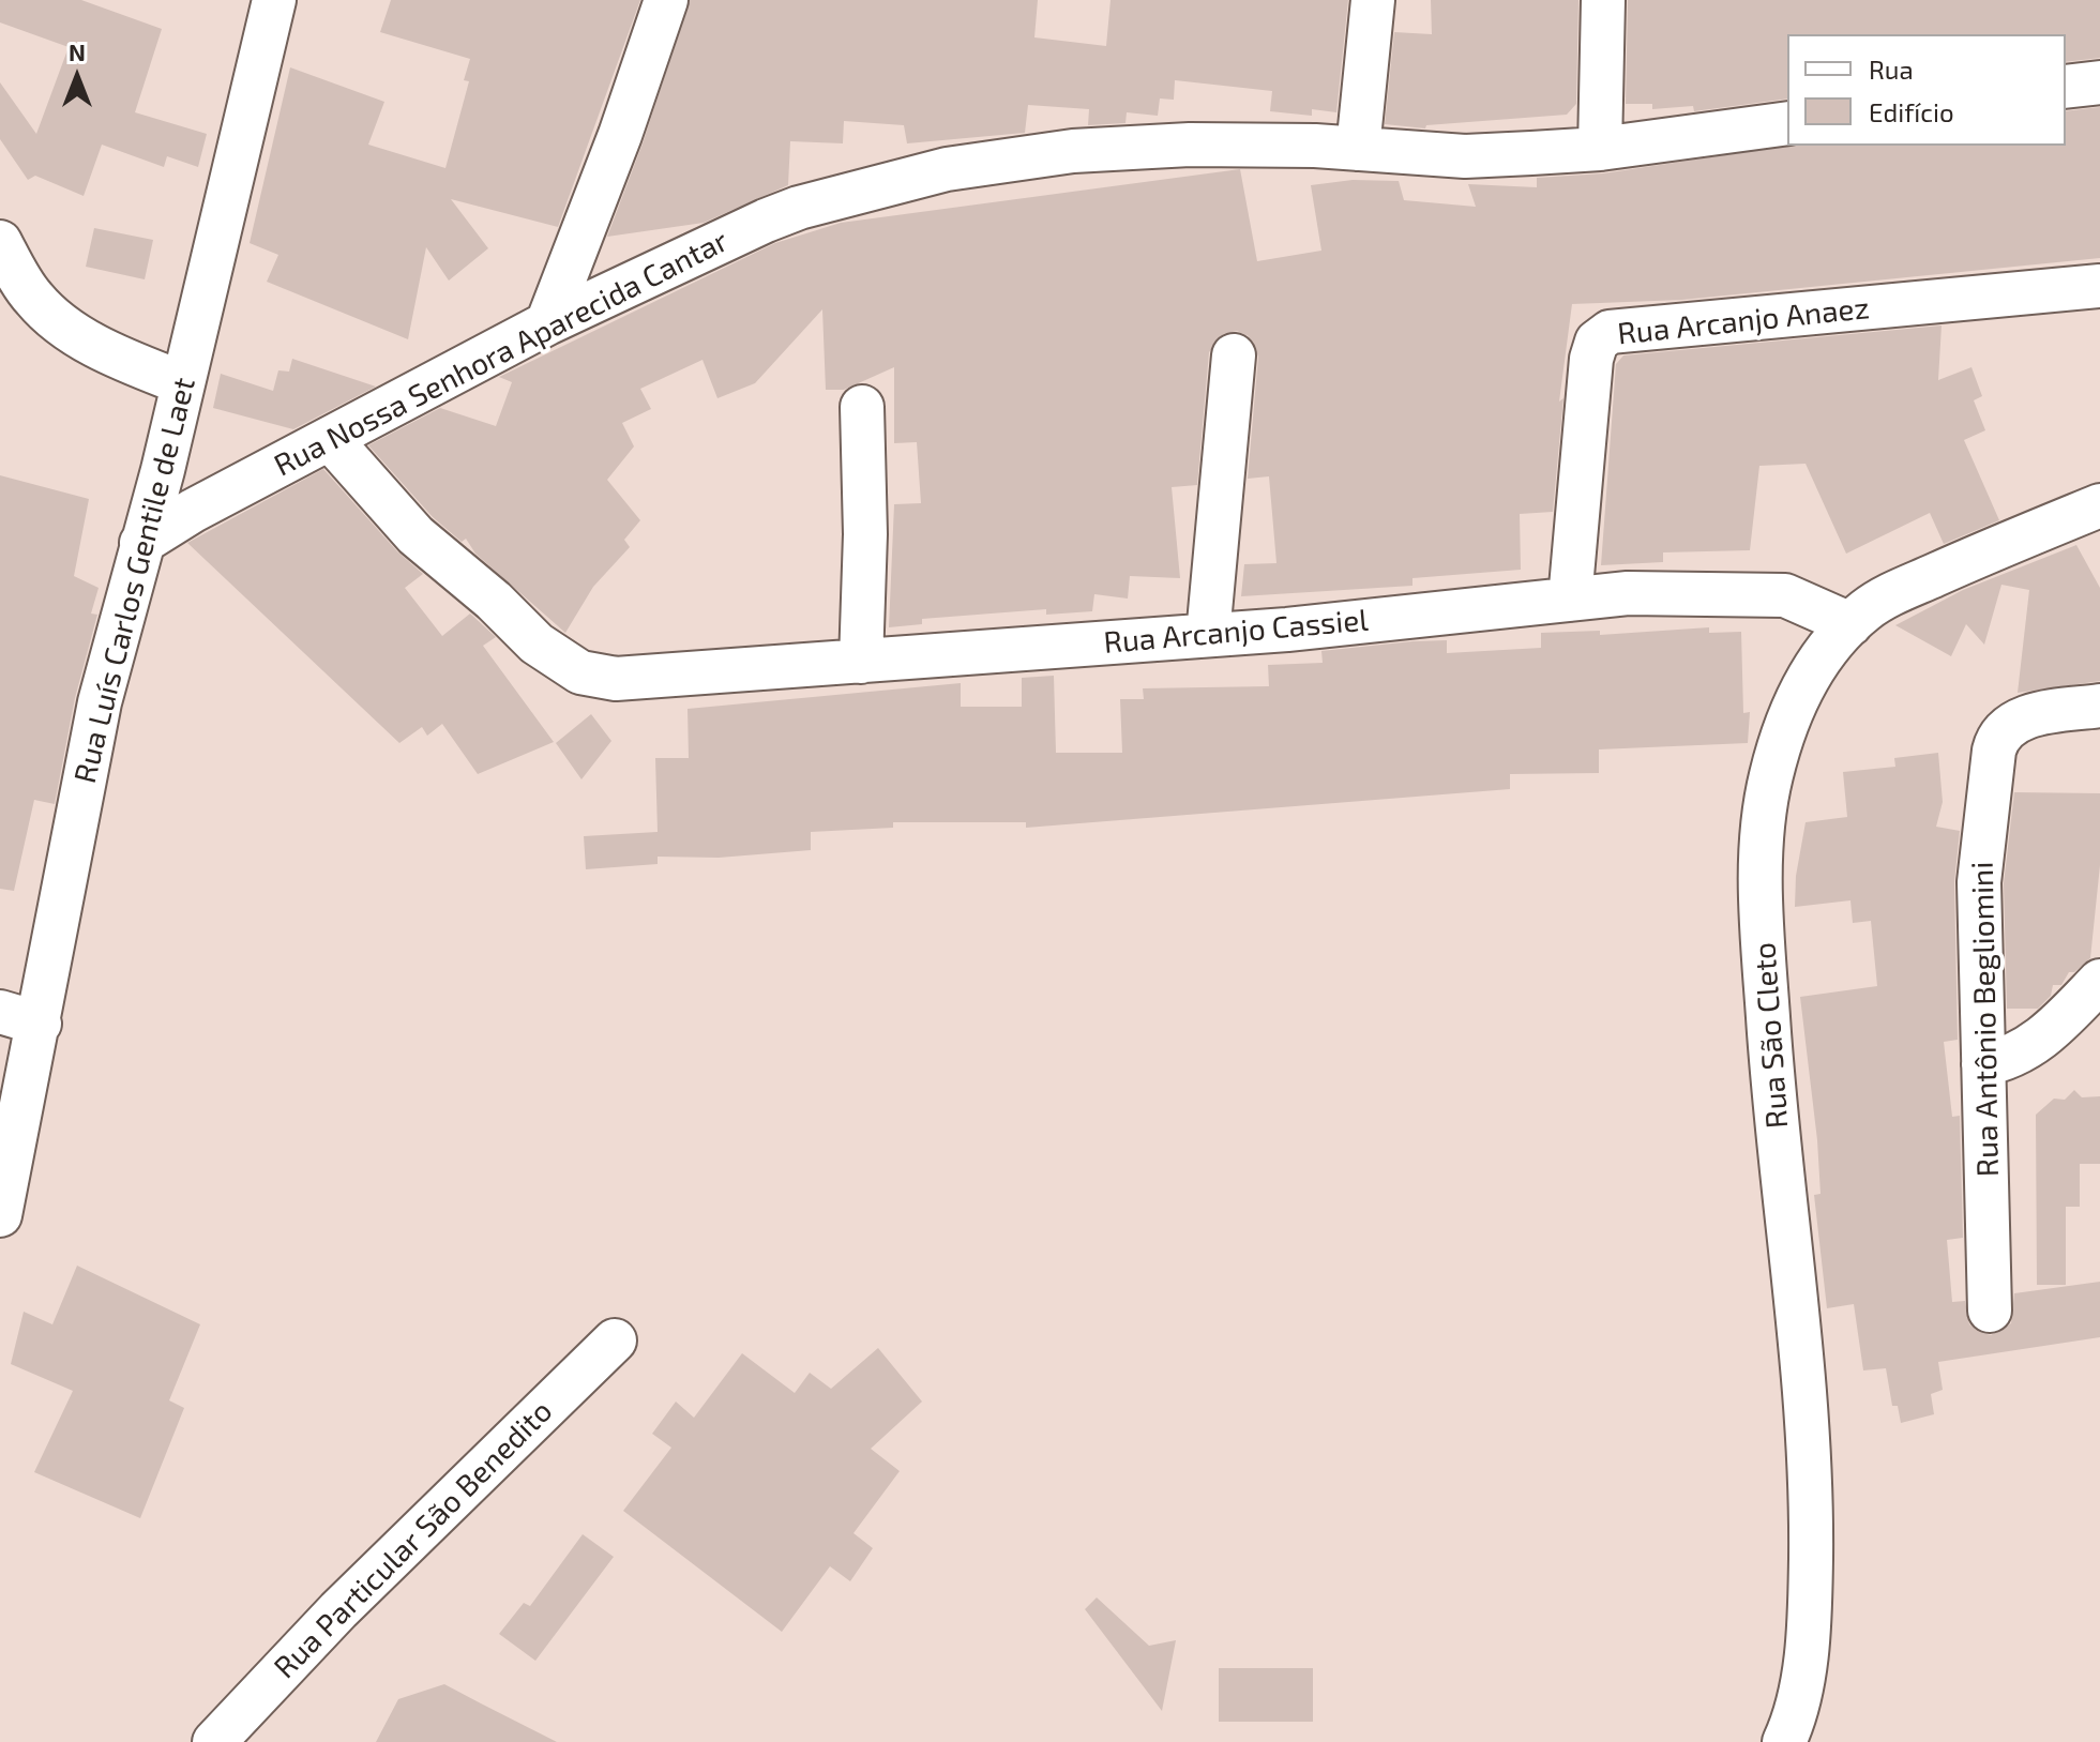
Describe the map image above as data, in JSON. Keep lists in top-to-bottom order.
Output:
{
  "streets": {
    "street": [
      "Rua Arcanjo Anaez",
      "Rua Nossa Senhora Aparecida Cantar",
      "Rua Luís Carlos Gentile de Laet",
      "Rua Arcanjo Cassiel",
      "Rua Antônio Begliomini",
      "Rua São Cleto",
      "Rua Particular São Benedito"
    ]
  },
  "crossings": [
    ["Rua Arcanjo Anaez", "Rua Arcanjo Cassiel"],
    ["Rua Nossa Senhora Aparecida Cantar", "Rua Luís Carlos Gentile de Laet"],
    ["Rua Nossa Senhora Aparecida Cantar", "Rua Arcanjo Cassiel"],
    ["Rua Arcanjo Cassiel", "Rua São Cleto"]
  ],
  "legend": ["Rua", "Edifício"],
  "north": "top"
}
